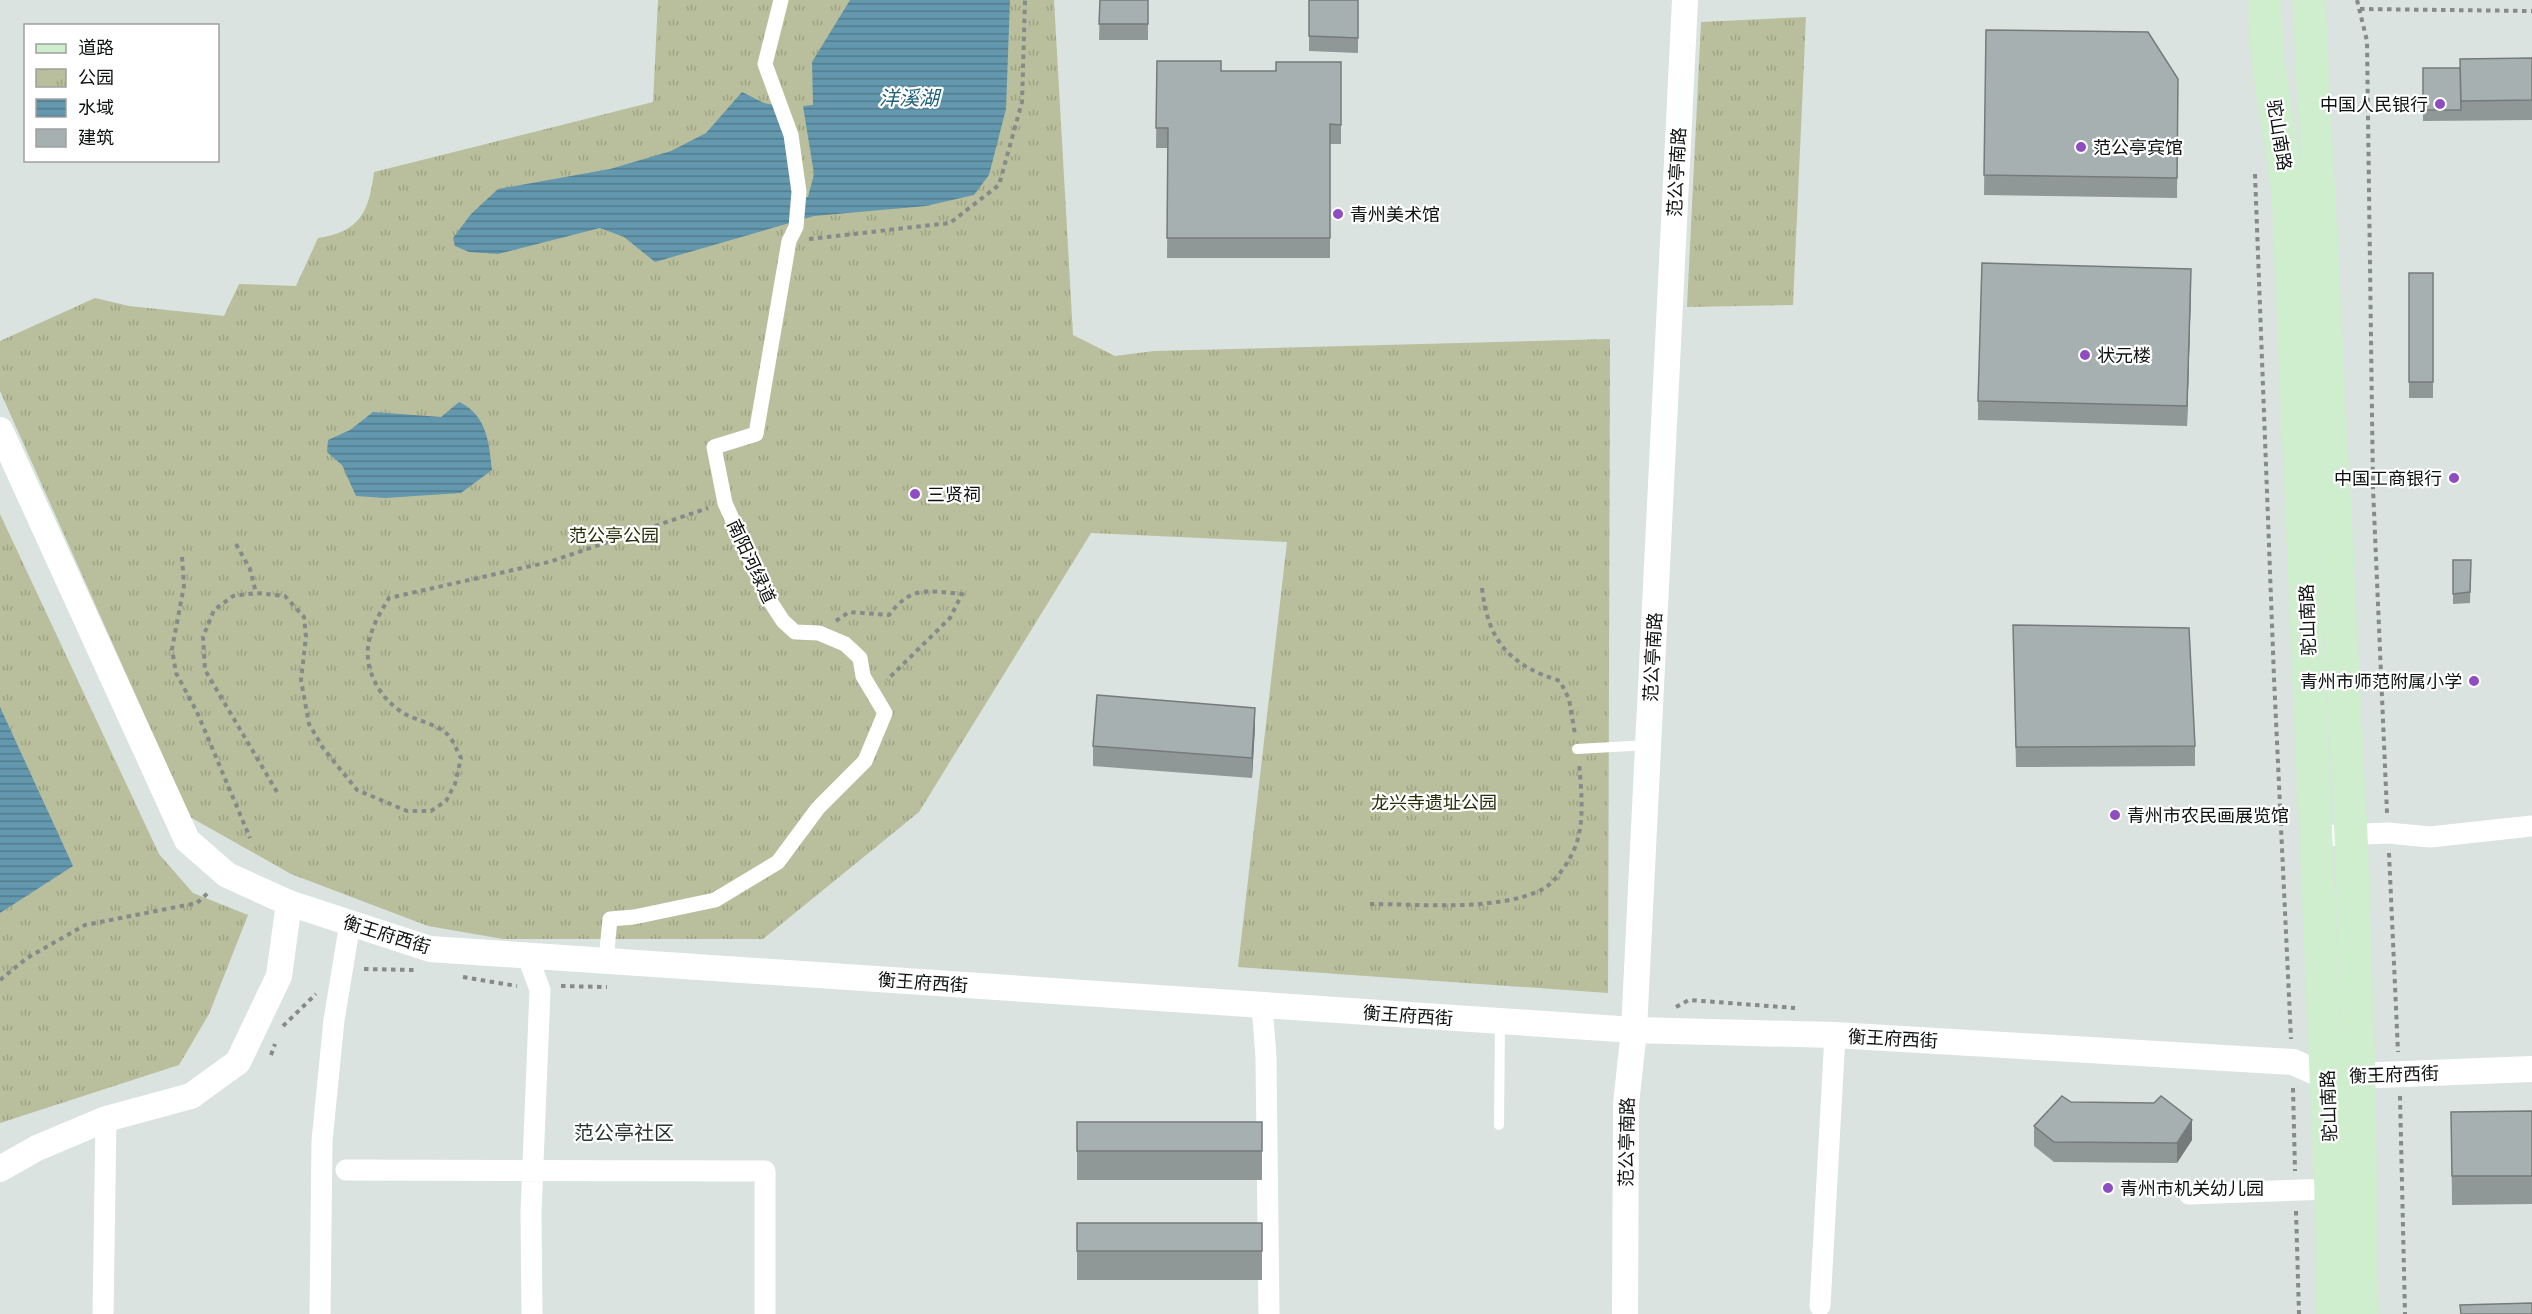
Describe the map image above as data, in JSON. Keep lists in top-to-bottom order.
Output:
{
  "streets": {
    "main road": ["驼山南路"],
    "street": ["范公亭南路", "南阳河绿道", "衡王府西街"]
  },
  "crossings": [
    ["驼山南路", "衡王府西街"],
    ["范公亭南路", "衡王府西街"]
  ],
  "districts": ["范公亭社区"],
  "water": ["洋溪湖"],
  "parks": ["范公亭公园", "龙兴寺遗址公园"],
  "places": [
    "中国人民银行",
    "范公亭宾馆",
    "青州美术馆",
    "状元楼",
    "中国工商银行",
    "三贤祠",
    "青州市师范附属小学",
    "青州市农民画展览馆",
    "青州市机关幼儿园"
  ],
  "legend": [
    "道路",
    "公园",
    "水域",
    "建筑"
  ]
}
